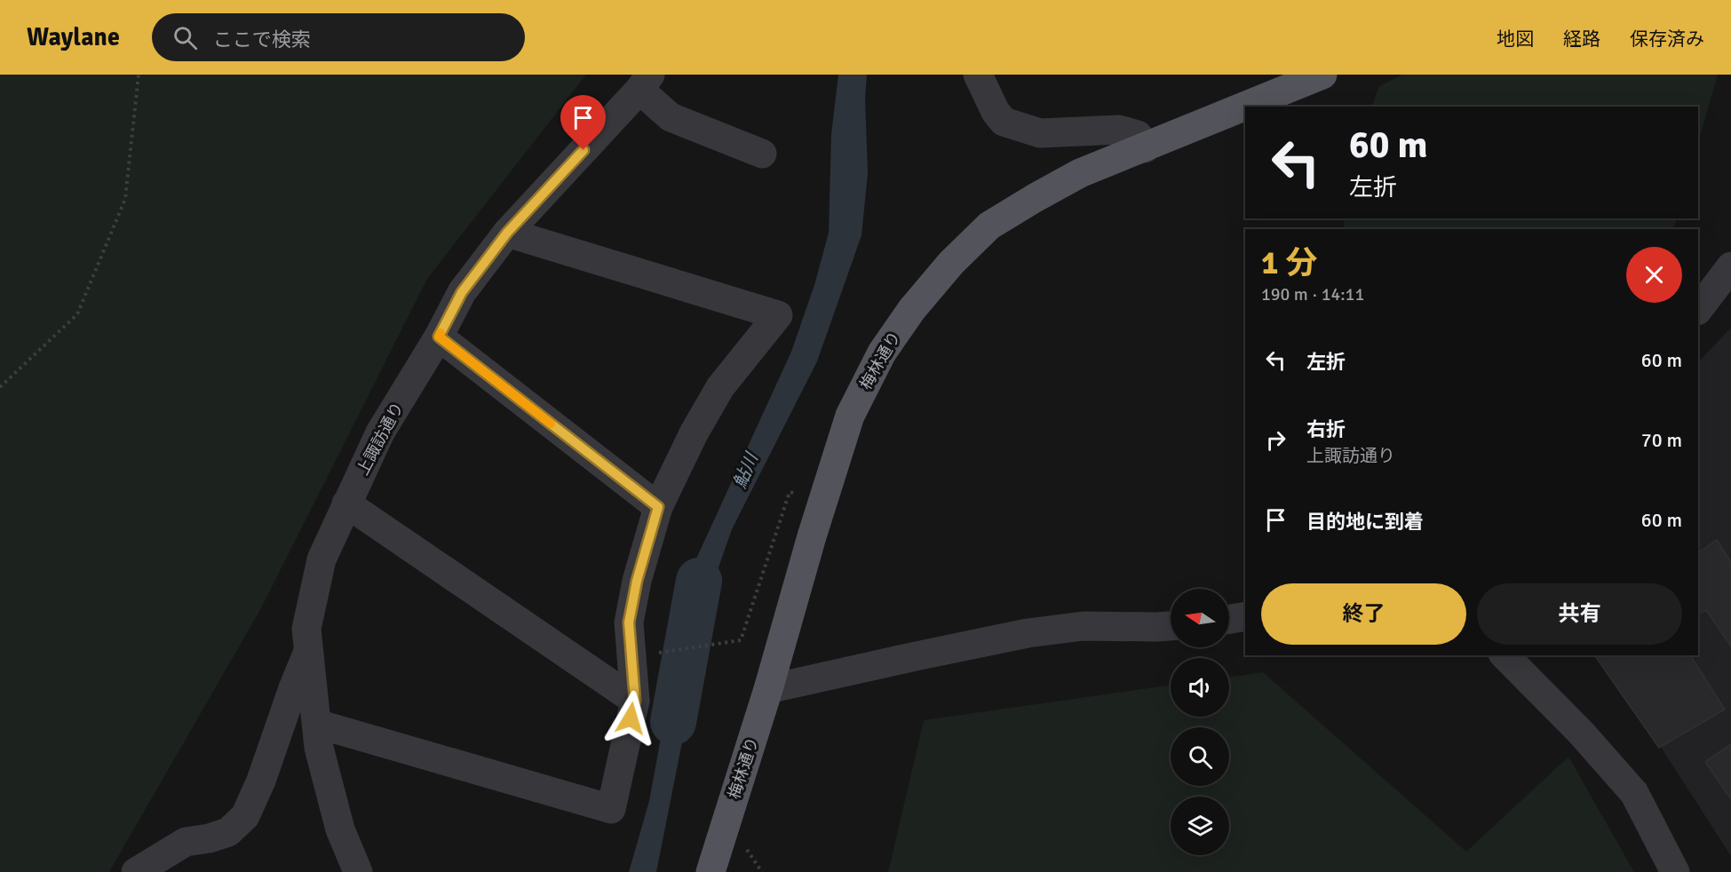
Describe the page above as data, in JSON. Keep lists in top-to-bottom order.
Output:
{
  "streets": {
    "main road": ["梅林通り"],
    "street": ["上諏訪通り"]
  },
  "water": ["鮎川"],
  "north": "left",
  "page": {
    "header": "Waylane",
    "search": "ここで検索",
    "nav": ["地図", "経路", "保存済み"],
    "turn": ["60 m", "左折"],
    "heading": ["1 分", "190 m · 14:11"],
    "list": [
      {
        "name": "左折",
        "value": "60 m"
      },
      {
        "name": "右折",
        "note": "上諏訪通り",
        "value": "70 m"
      },
      {
        "name": "目的地に到着",
        "value": "60 m"
      }
    ],
    "buttons": ["終了", "共有"]
  }
}
